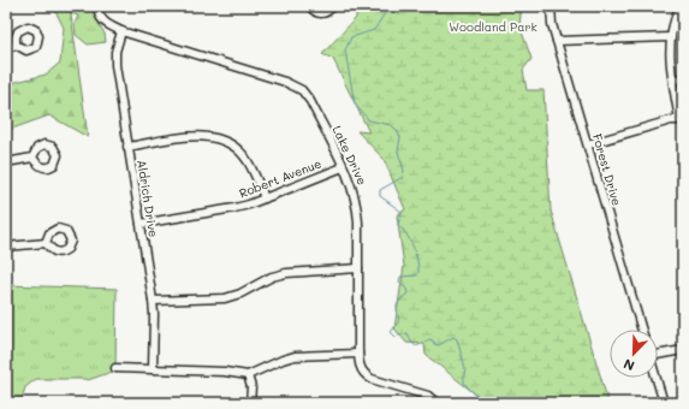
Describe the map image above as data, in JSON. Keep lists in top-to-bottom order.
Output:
{
  "streets": {
    "street": [
      "Lake Drive",
      "Forest Drive",
      "Robert Avenue",
      "Aldrich Drive"
    ]
  },
  "crossings": [
    ["Lake Drive", "Robert Avenue"],
    ["Lake Drive", "Aldrich Drive"],
    ["Robert Avenue", "Aldrich Drive"]
  ],
  "parks": ["Woodland Park"],
  "north": "bottom left"
}
